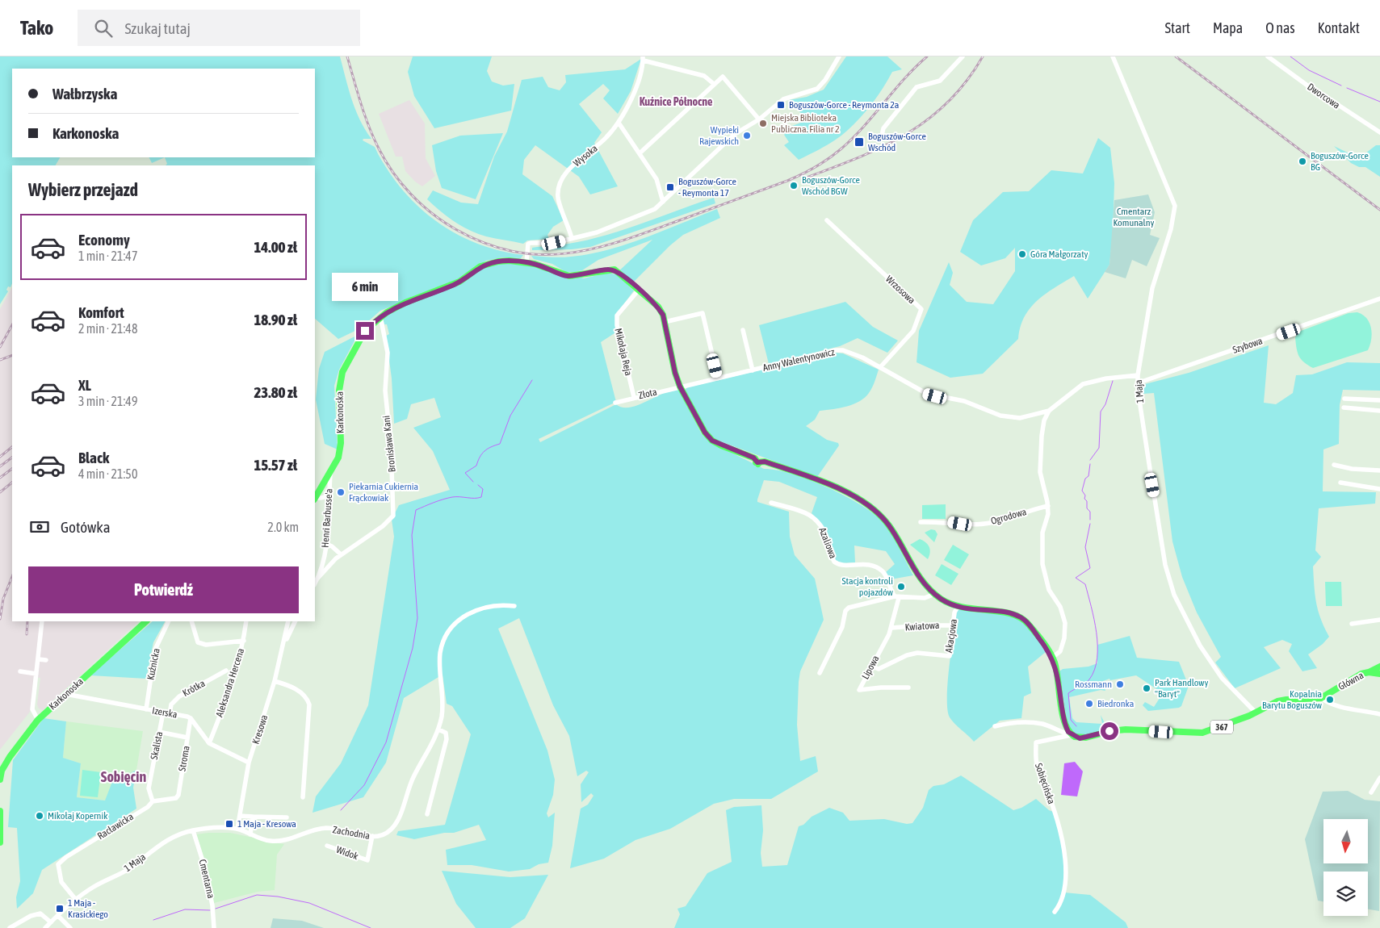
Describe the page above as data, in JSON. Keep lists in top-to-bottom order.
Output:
{
  "streets": {
    "main road": ["Karkonoska", "Główna", "367"],
    "street": [
      "Dworcowa",
      "Wysoka",
      "Wrzosowa",
      "Szybowa",
      "Mikołaja Reja",
      "Anny Walentynowicz",
      "1 Maja",
      "Złota",
      "Bronisława Kani",
      "Ogrodowa",
      "Henri Barbusse'a",
      "Azaliowa",
      "Kwiatowa",
      "Akacjowa",
      "Kuźnicka",
      "Lipowa",
      "Aleksandra Hercena",
      "Krótka",
      "Izerska",
      "Kresowa",
      "Skalista",
      "Stroma",
      "Sobięcińska",
      "Racławicka",
      "Zachodnia",
      "Widok",
      "Cmentarna"
    ]
  },
  "crossings": [
    ["Wrzosowa", "Anny Walentynowicz"],
    ["Szybowa", "1 Maja"],
    ["Mikołaja Reja", "Złota"],
    ["Mikołaja Reja", "Karkonoska"],
    ["Anny Walentynowicz", "Złota"],
    ["1 Maja", "367"],
    ["1 Maja", "Kresowa"],
    ["1 Maja", "Racławicka"],
    ["1 Maja", "Zachodnia"],
    ["1 Maja", "Cmentarna"],
    ["Karkonoska", "Bronisława Kani"],
    ["Karkonoska", "Henri Barbusse'a"],
    ["Karkonoska", "Izerska"],
    ["Bronisława Kani", "Henri Barbusse'a"],
    ["Azaliowa", "Lipowa"],
    ["Kwiatowa", "Akacjowa"],
    ["Kwiatowa", "Lipowa"],
    ["Akacjowa", "Lipowa"],
    ["Kuźnicka", "Izerska"],
    ["Główna", "367"],
    ["Aleksandra Hercena", "Izerska"],
    ["Krótka", "Izerska"],
    ["Izerska", "Kresowa"],
    ["Izerska", "Skalista"],
    ["Izerska", "Stroma"],
    ["367", "Sobięcińska"],
    ["Kresowa", "Zachodnia"],
    ["Skalista", "Stroma"],
    ["Skalista", "Racławicka"],
    ["Stroma", "Racławicka"],
    ["Zachodnia", "Widok"]
  ],
  "districts": ["Kuźnice Północne", "Sobięcin"],
  "parks": ["Cmentarz Komunalny"],
  "places": {
    "transit": [
      "Boguszów-Gorce - Reymonta 2a",
      "Boguszów-Gorce Wschód",
      "Boguszów-Gorce - Reymonta 17",
      "1 Maja - Kresowa",
      "1 Maja - Krasickiego"
    ],
    "other": [
      "Miejska Biblioteka Publiczna. Filia nr 2",
      "Wypieki Rajewskich",
      "Boguszów-Gorce BG",
      "Boguszów-Gorce Wschód BGW",
      "Góra Małgorzaty",
      "Piekarnia Cukiernia Frąckowiak",
      "Stacja kontroli pojazdów",
      "Rossmann",
      "Park Handlowy \"Baryt\"",
      "Kopalnia Barytu Boguszów",
      "Biedronka",
      "Mikołaj Kopernik"
    ]
  },
  "north": "bottom",
  "page": {
    "header": "Tako",
    "search": "Szukaj tutaj",
    "nav": [
      "Start",
      "Mapa",
      "O nas",
      "Kontakt"
    ],
    "banner": ["Wałbrzyska", "Karkonoska"],
    "heading": "Wybierz przejazd",
    "list": [
      {
        "name": "Economy",
        "note": "1 min · 21:47",
        "value": "14.00 zł"
      },
      {
        "name": "Komfort",
        "note": "2 min · 21:48",
        "value": "18.90 zł"
      },
      {
        "name": "XL",
        "note": "3 min · 21:49",
        "value": "23.80 zł"
      },
      {
        "name": "Black",
        "note": "4 min · 21:50",
        "value": "15.57 zł"
      }
    ],
    "bubble": "6 min",
    "pay": ["Gotówka", "2.0 km"],
    "buttons": "Potwierdź"
  }
}
